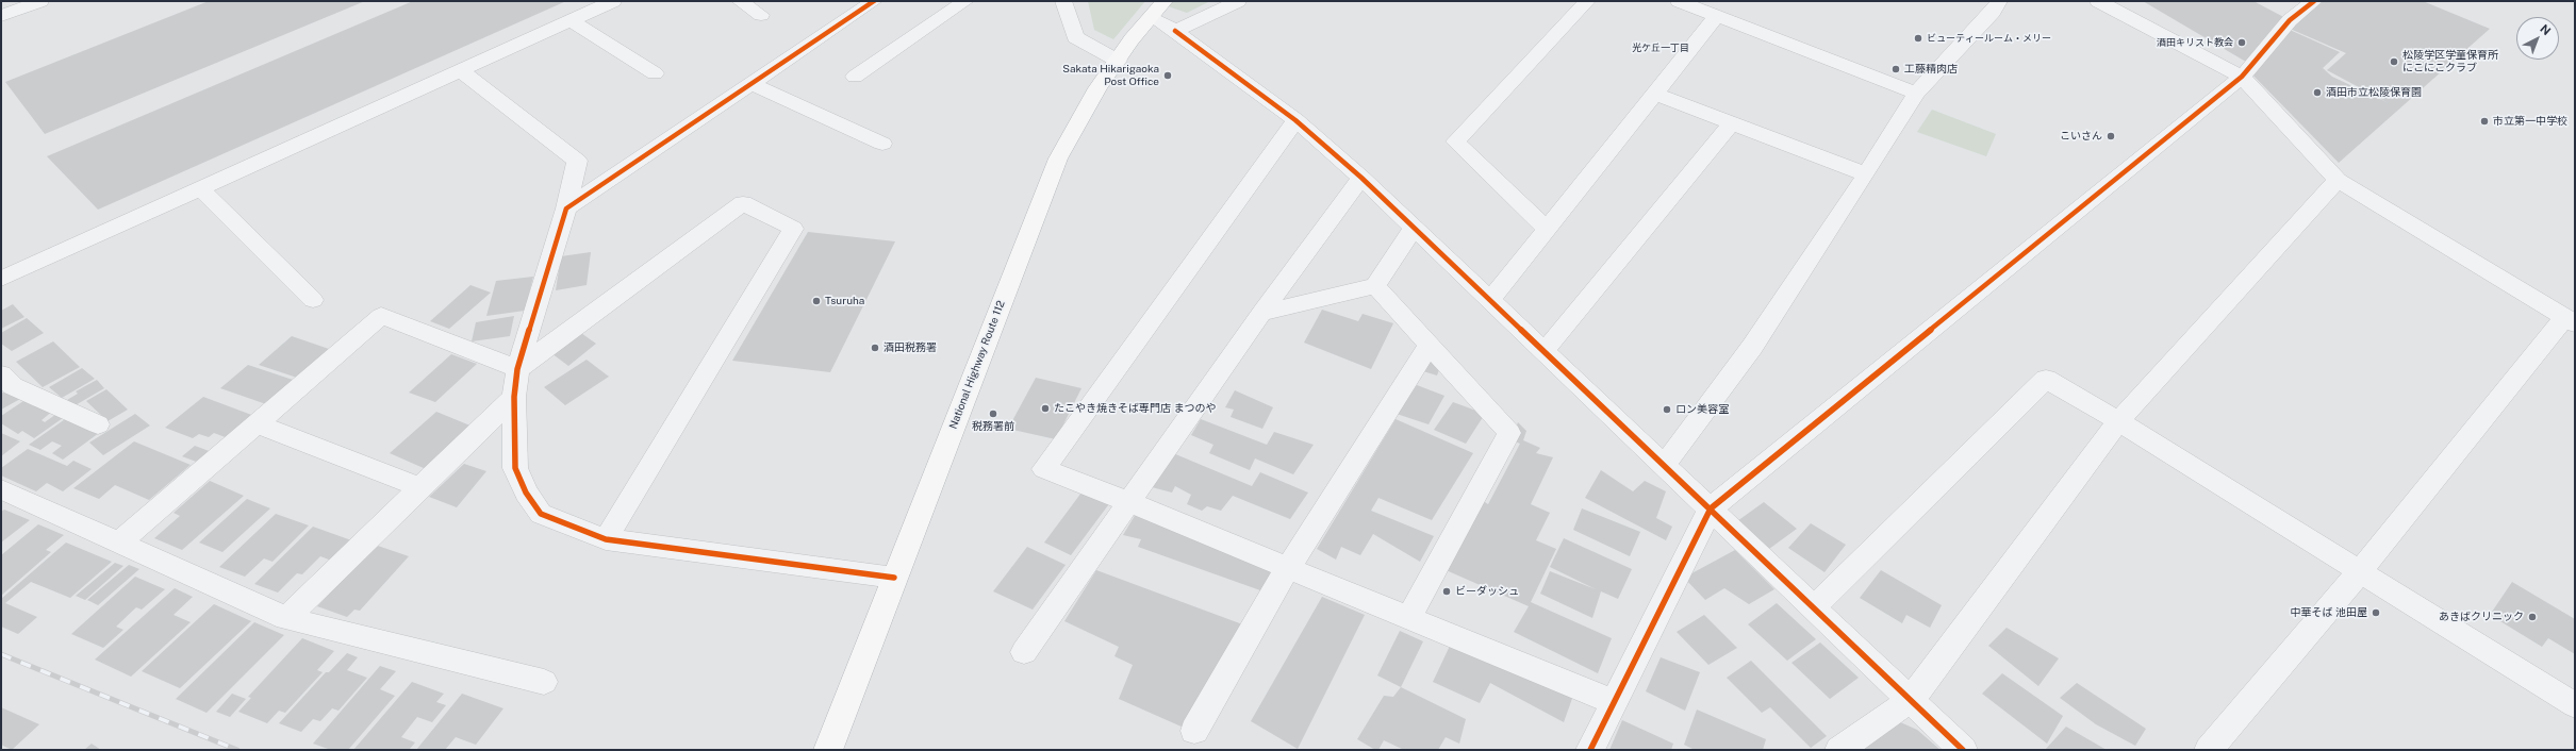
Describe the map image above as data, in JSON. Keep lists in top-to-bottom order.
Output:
{
  "streets": {
    "highway": ["National Highway Route 112"]
  },
  "districts": ["光ケ丘一丁目"],
  "places": [
    "ビューティールーム・メリー",
    "酒田キリスト教会",
    "松陵学区学童保育所 にこにこクラブ",
    "工藤精肉店",
    "Sakata Hikarigaoka Post Office",
    "酒田市立松陵保育園",
    "市立第一中学校",
    "こいさん",
    "Tsuruha",
    "酒田税務署",
    "たこやき焼きそば専門店 まつのや",
    "ロン美容室",
    "税務署前",
    "ビーダッシュ",
    "中華そば 池田屋",
    "あきばクリニック"
  ],
  "north": "top right"
}
